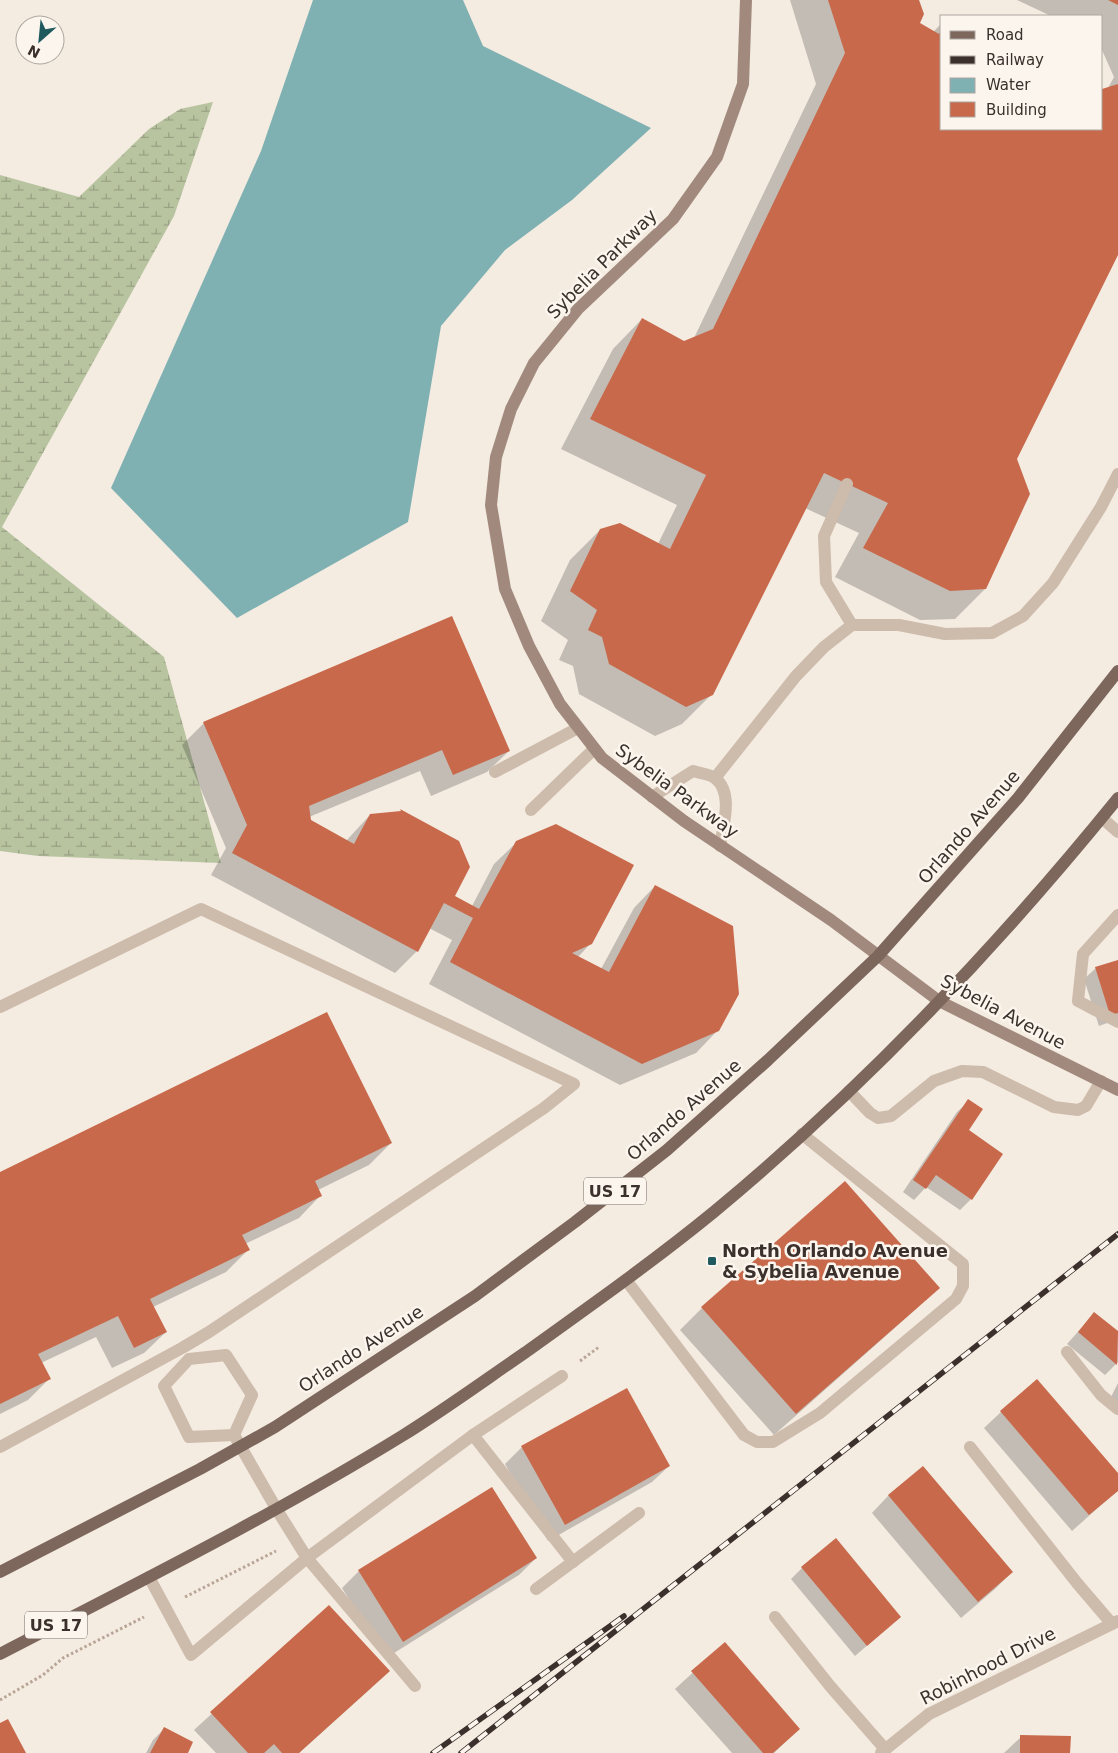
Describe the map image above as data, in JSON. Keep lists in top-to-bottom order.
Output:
{
  "streets": {
    "main road": ["Orlando Avenue", "US 17"],
    "street": ["Sybelia Parkway", "Sybelia Avenue", "Robinhood Drive"]
  },
  "crossings": [
    ["Sybelia Parkway", "Orlando Avenue"],
    ["Sybelia Parkway", "Sybelia Avenue"],
    ["Orlando Avenue", "Sybelia Avenue"],
    ["Sybelia Avenue", "US 17"]
  ],
  "places": {
    "transit": ["North Orlando Avenue & Sybelia Avenue"]
  },
  "legend": [
    "Road",
    "Railway",
    "Water",
    "Building"
  ],
  "north": "bottom left"
}
